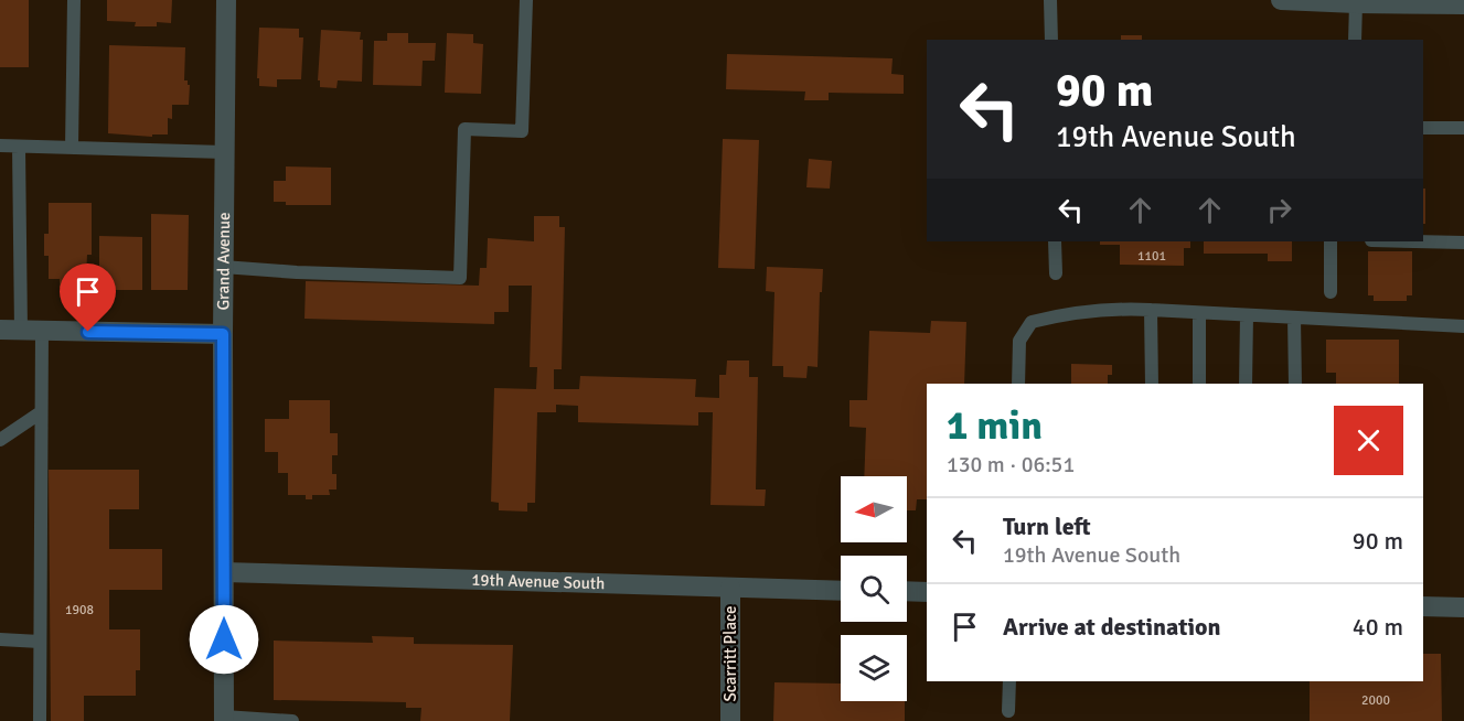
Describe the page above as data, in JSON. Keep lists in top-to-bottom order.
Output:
{
  "streets": {
    "street": ["Grand Avenue", "19th Avenue South", "Scarritt Place"]
  },
  "crossings": [
    ["Grand Avenue", "19th Avenue South"],
    ["19th Avenue South", "Scarritt Place"]
  ],
  "house_numbers": ["1101", "1908", "2000"],
  "north": "left",
  "page": {
    "turn": ["90 m", "19th Avenue South"],
    "heading": ["1 min", "130 m · 06:51"],
    "list": [
      {
        "name": "Turn left",
        "note": "19th Avenue South",
        "value": "90 m"
      },
      {
        "name": "Arrive at destination",
        "value": "40 m"
      }
    ]
  }
}
